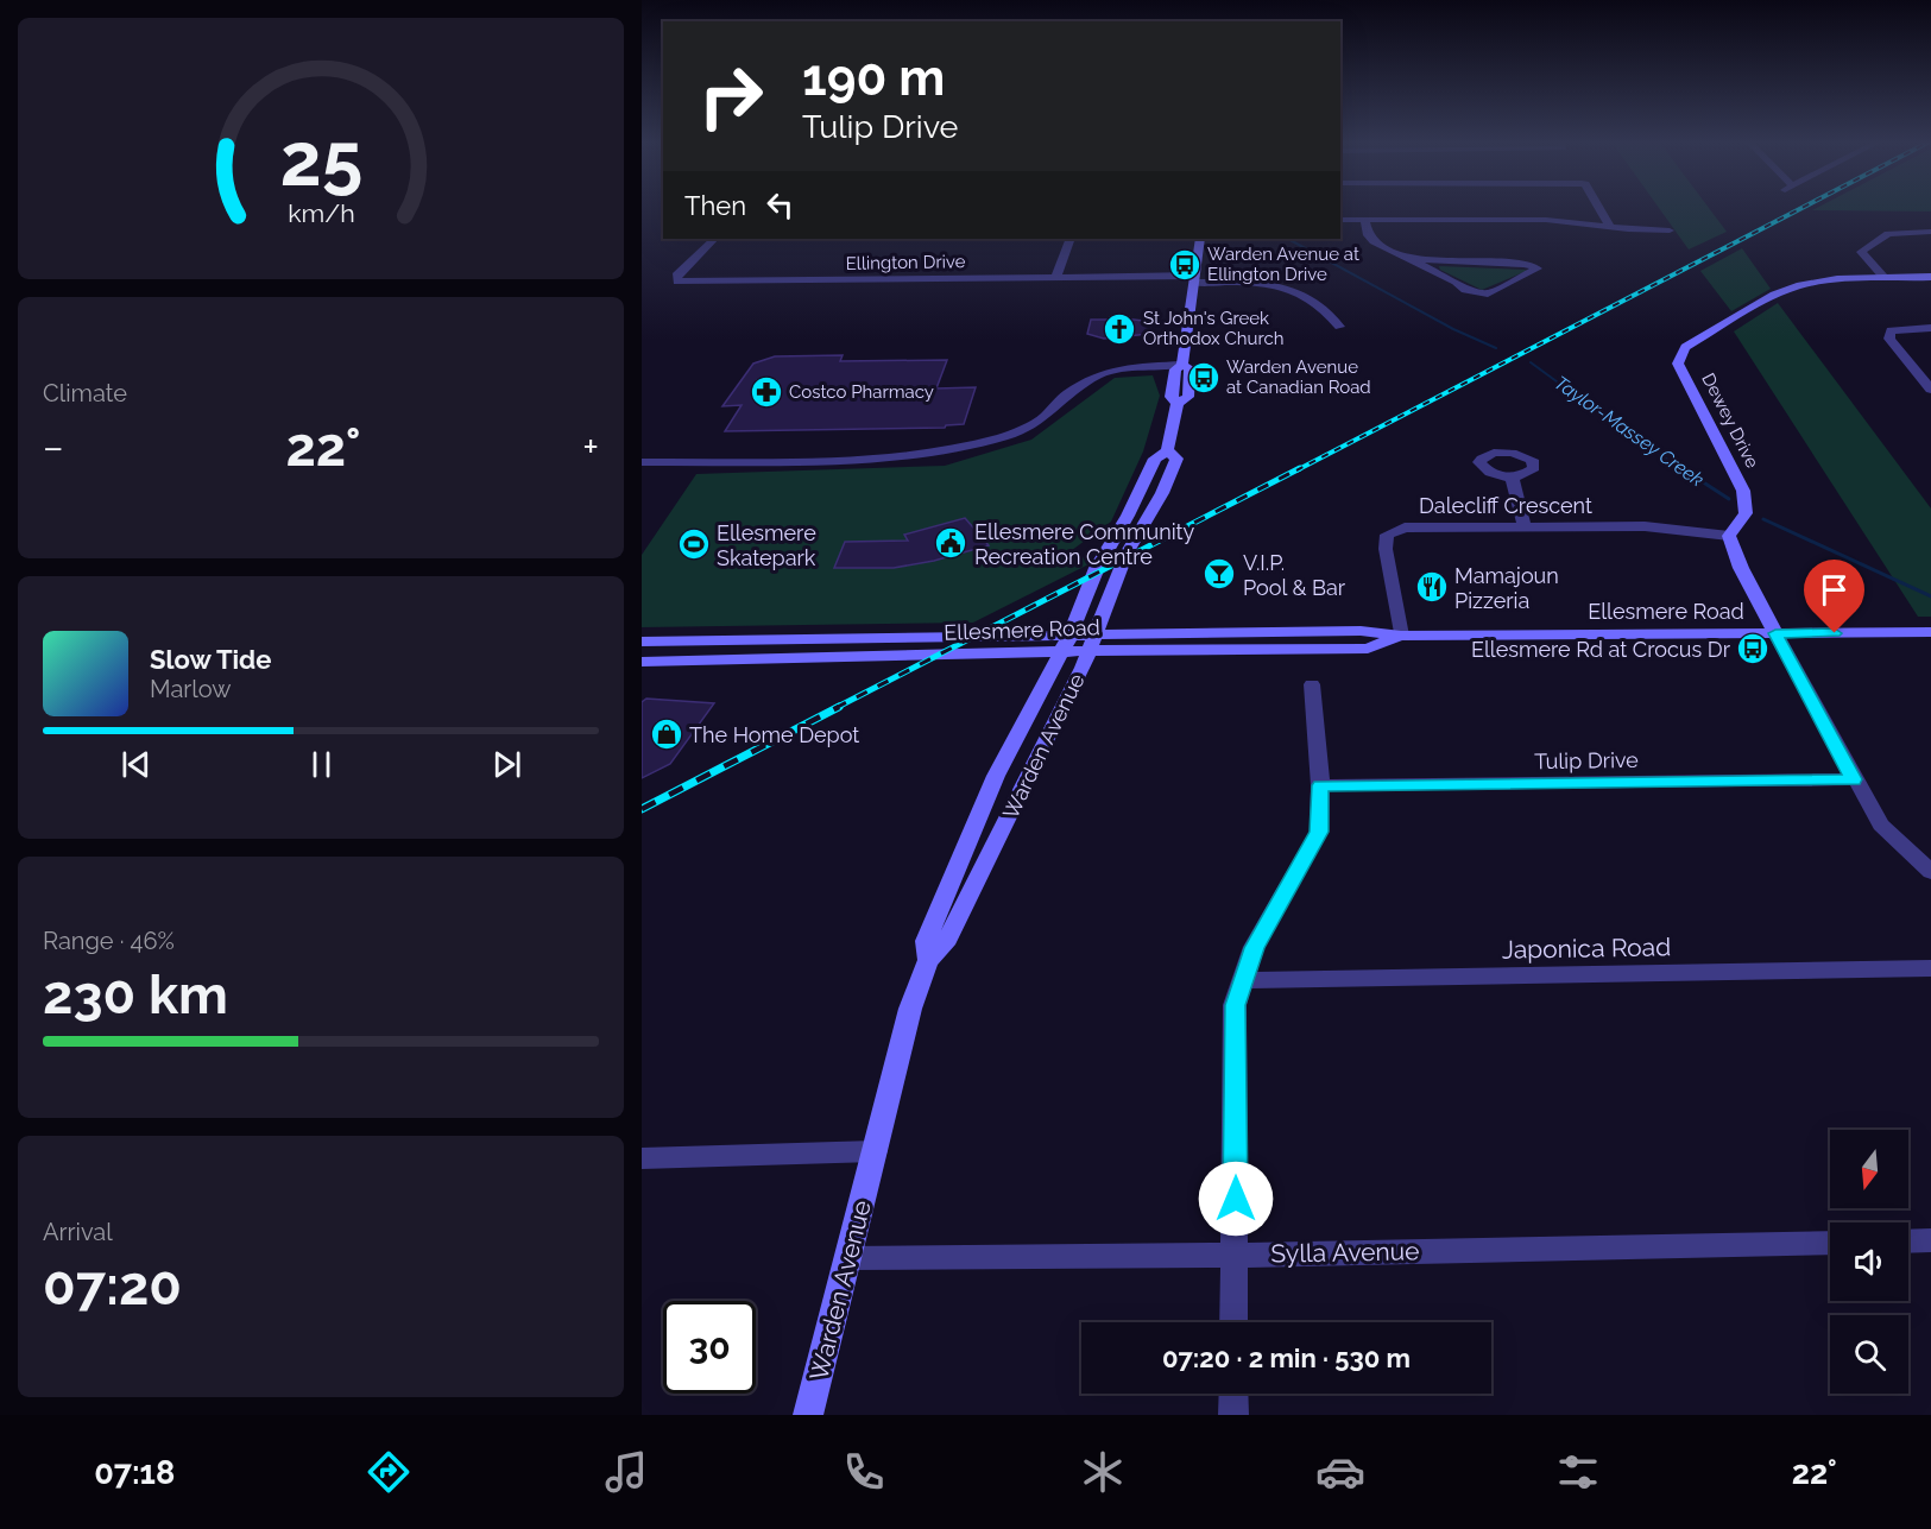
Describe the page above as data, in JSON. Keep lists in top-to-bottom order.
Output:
{
  "streets": {
    "main road": ["Dewey Drive", "Ellesmere Road", "Warden Avenue"],
    "street": [
      "Ellington Drive",
      "Dalecliff Crescent",
      "Tulip Drive",
      "Japonica Road",
      "Sylla Avenue"
    ]
  },
  "crossings": [
    ["Ellington Drive", "Warden Avenue"],
    ["Dewey Drive", "Dalecliff Crescent"],
    ["Dalecliff Crescent", "Ellesmere Road"],
    ["Ellesmere Road", "Warden Avenue"],
    ["Warden Avenue", "Sylla Avenue"]
  ],
  "water": ["Taylor-Massey Creek"],
  "places": {
    "bus stop": ["Warden Avenue at Ellington Drive", "Warden Avenue at Canadian Road", "Ellesmere Rd at Crocus Dr"],
    "church": ["St John's Greek Orthodox Church"],
    "pharmacy": ["Costco Pharmacy"],
    "public building": ["Ellesmere Community Recreation Centre"],
    "sports": ["Ellesmere Skatepark"],
    "bar": ["V.I.P. Pool & Bar"],
    "restaurant": ["Mamajoun Pizzeria"],
    "shop": ["The Home Depot"]
  },
  "north": "bottom",
  "page": {
    "turn": ["190 m", "Tulip Drive"],
    "then": "Then",
    "tile": [
      "Climate",
      ["Range · 46%", "230 km"],
      ["Arrival", "07:20"]
    ],
    "heat": ["−", "22°", "+"],
    "song": ["Slow Tide", "Marlow"],
    "limit": "30",
    "trip": "07:20 · 2 min · 530 m",
    "tabs": ["07:18", "22°"],
    "gauge": ["25", "km/h"]
  }
}
